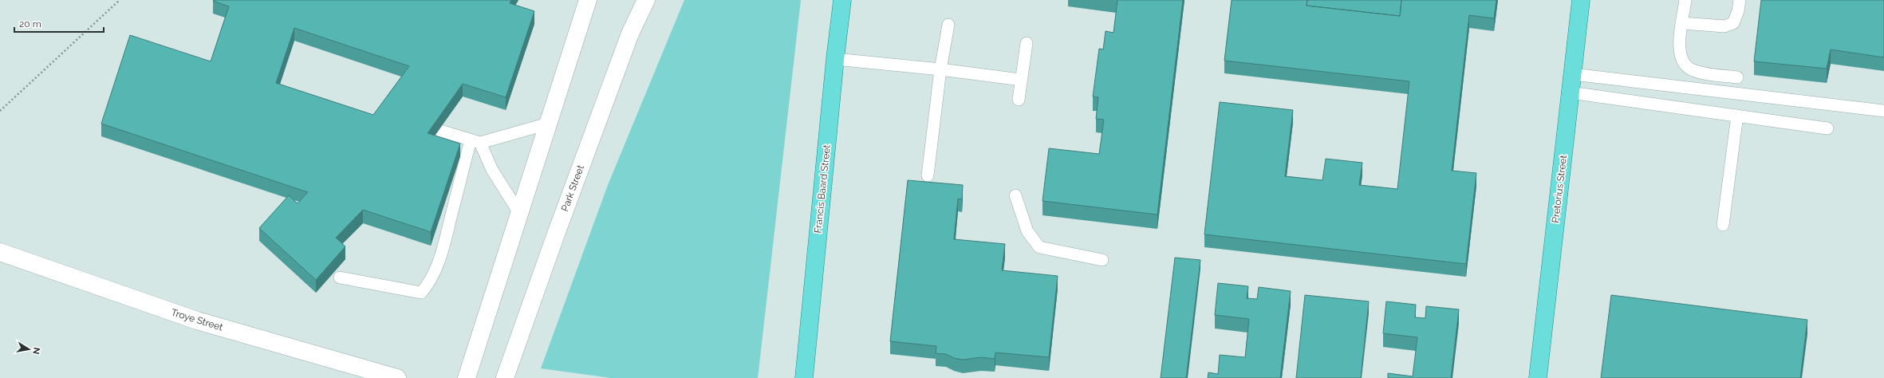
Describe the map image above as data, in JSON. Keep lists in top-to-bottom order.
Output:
{
  "streets": {
    "main road": ["Francis Baard Street", "Pretorius Street"],
    "street": ["Park Street", "Troye Street"]
  },
  "scale_bar": "20 m",
  "north": "right"
}
